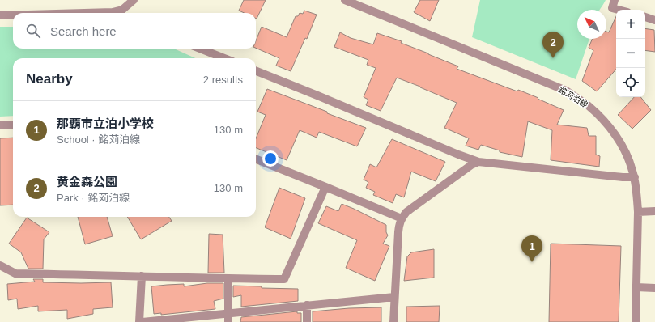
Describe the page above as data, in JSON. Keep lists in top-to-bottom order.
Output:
{
  "streets": {
    "street": ["銘苅泊線"]
  },
  "north": "top left",
  "page": {
    "map_buttons": ["+", "−"],
    "search": "Search here",
    "pins": ["2", "1"],
    "heading": ["Nearby", "2 results"],
    "list": [
      {
        "mark": "1",
        "name": "那覇市立泊小学校",
        "note": "School · 銘苅泊線",
        "value": "130 m"
      },
      {
        "mark": "2",
        "name": "黄金森公園",
        "note": "Park · 銘苅泊線",
        "value": "130 m"
      }
    ]
  }
}
